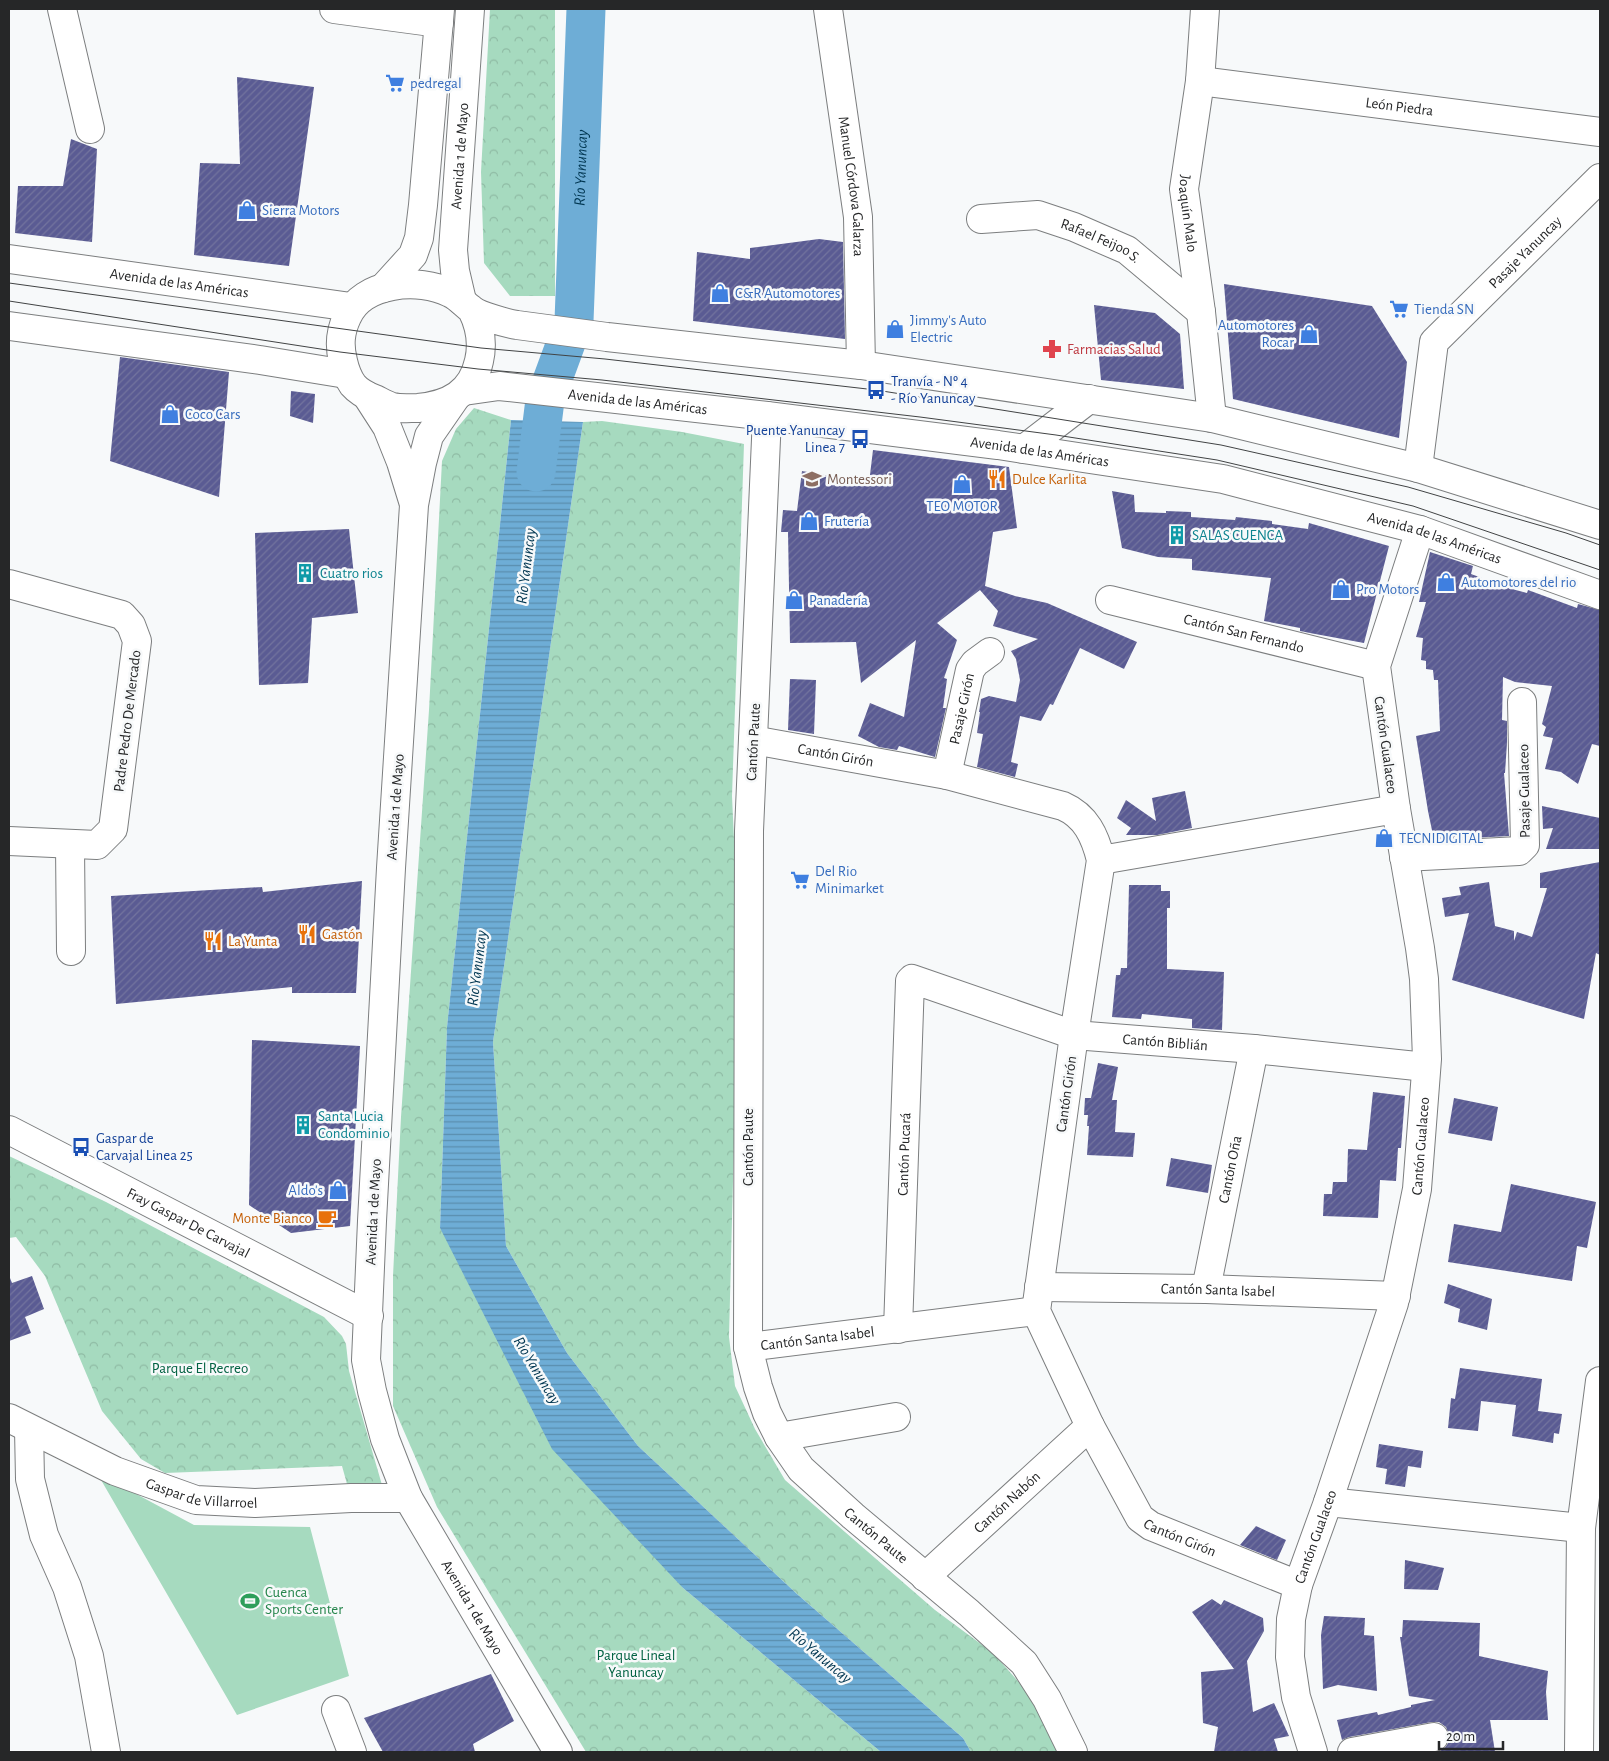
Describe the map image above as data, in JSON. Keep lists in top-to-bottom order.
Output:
{
  "streets": {
    "street": [
      "León Piedra",
      "Avenida 1 de Mayo",
      "Manuel Córdova Galarza",
      "Joaquín Malo",
      "Rafael Feijoo S.",
      "Pasaje Yanuncay",
      "Avenida de las Américas",
      "Cantón San Fernando",
      "Pasaje Girón",
      "Padre Pedro De Mercado",
      "Cantón Paute",
      "Cantón Gualaceo",
      "Cantón Girón",
      "Pasaje Gualaceo",
      "Cantón Biblián",
      "Cantón Pucará",
      "Cantón Oña",
      "Fray Gaspar De Carvajal",
      "Cantón Santa Isabel",
      "Gaspar de Villarroel",
      "Cantón Nabón"
    ]
  },
  "crossings": [
    ["León Piedra", "Joaquín Malo"],
    ["Avenida 1 de Mayo", "Avenida de las Américas"],
    ["Avenida 1 de Mayo", "Fray Gaspar De Carvajal"],
    ["Avenida 1 de Mayo", "Gaspar de Villarroel"],
    ["Joaquín Malo", "Rafael Feijoo S."],
    ["Avenida de las Américas", "Cantón Paute"],
    ["Avenida de las Américas", "Cantón Gualaceo"],
    ["Cantón San Fernando", "Cantón Gualaceo"],
    ["Pasaje Girón", "Cantón Girón"],
    ["Cantón Paute", "Cantón Girón"],
    ["Cantón Paute", "Cantón Santa Isabel"],
    ["Cantón Paute", "Cantón Nabón"],
    ["Cantón Gualaceo", "Cantón Girón"],
    ["Cantón Gualaceo", "Pasaje Gualaceo"],
    ["Cantón Gualaceo", "Cantón Biblián"],
    ["Cantón Gualaceo", "Cantón Santa Isabel"],
    ["Cantón Girón", "Cantón Biblián"],
    ["Cantón Girón", "Cantón Santa Isabel"],
    ["Cantón Girón", "Cantón Nabón"],
    ["Cantón Biblián", "Cantón Pucará"],
    ["Cantón Biblián", "Cantón Oña"],
    ["Cantón Pucará", "Cantón Santa Isabel"],
    ["Cantón Oña", "Cantón Santa Isabel"]
  ],
  "water": ["Río Yanuncay"],
  "parks": ["Parque El Recreo", "Parque Lineal Yanuncay"],
  "places": {
    "supermarket": ["pedregal", "Tienda SN", "Del Rio Minimarket"],
    "shop": [
      "Sierra Motors",
      "C&R Automotores",
      "Jimmy's Auto Electric",
      "Automotores Rocar",
      "Coco Cars",
      "TEO MOTOR",
      "Frutería",
      "Automotores del rio",
      "Pro Motors",
      "Panadería",
      "TECNIDIGITAL",
      "Aldo's"
    ],
    "pharmacy": ["Farmacias Salud"],
    "bus stop": ["Tranvía - Nº 4 - Río Yanuncay", "Puente Yanuncay Linea 7", "Gaspar de Carvajal Linea 25"],
    "school or university": ["Montessori"],
    "restaurant": ["Dulce Karlita", "Gastón", "La Yunta"],
    "building": ["SALAS CUENCA", "Cuatro rios", "Santa Lucia Condominio"],
    "cafe": ["Monte Bianco"],
    "sports": ["Cuenca Sports Center"]
  },
  "scale_bar": "20 m"
}
